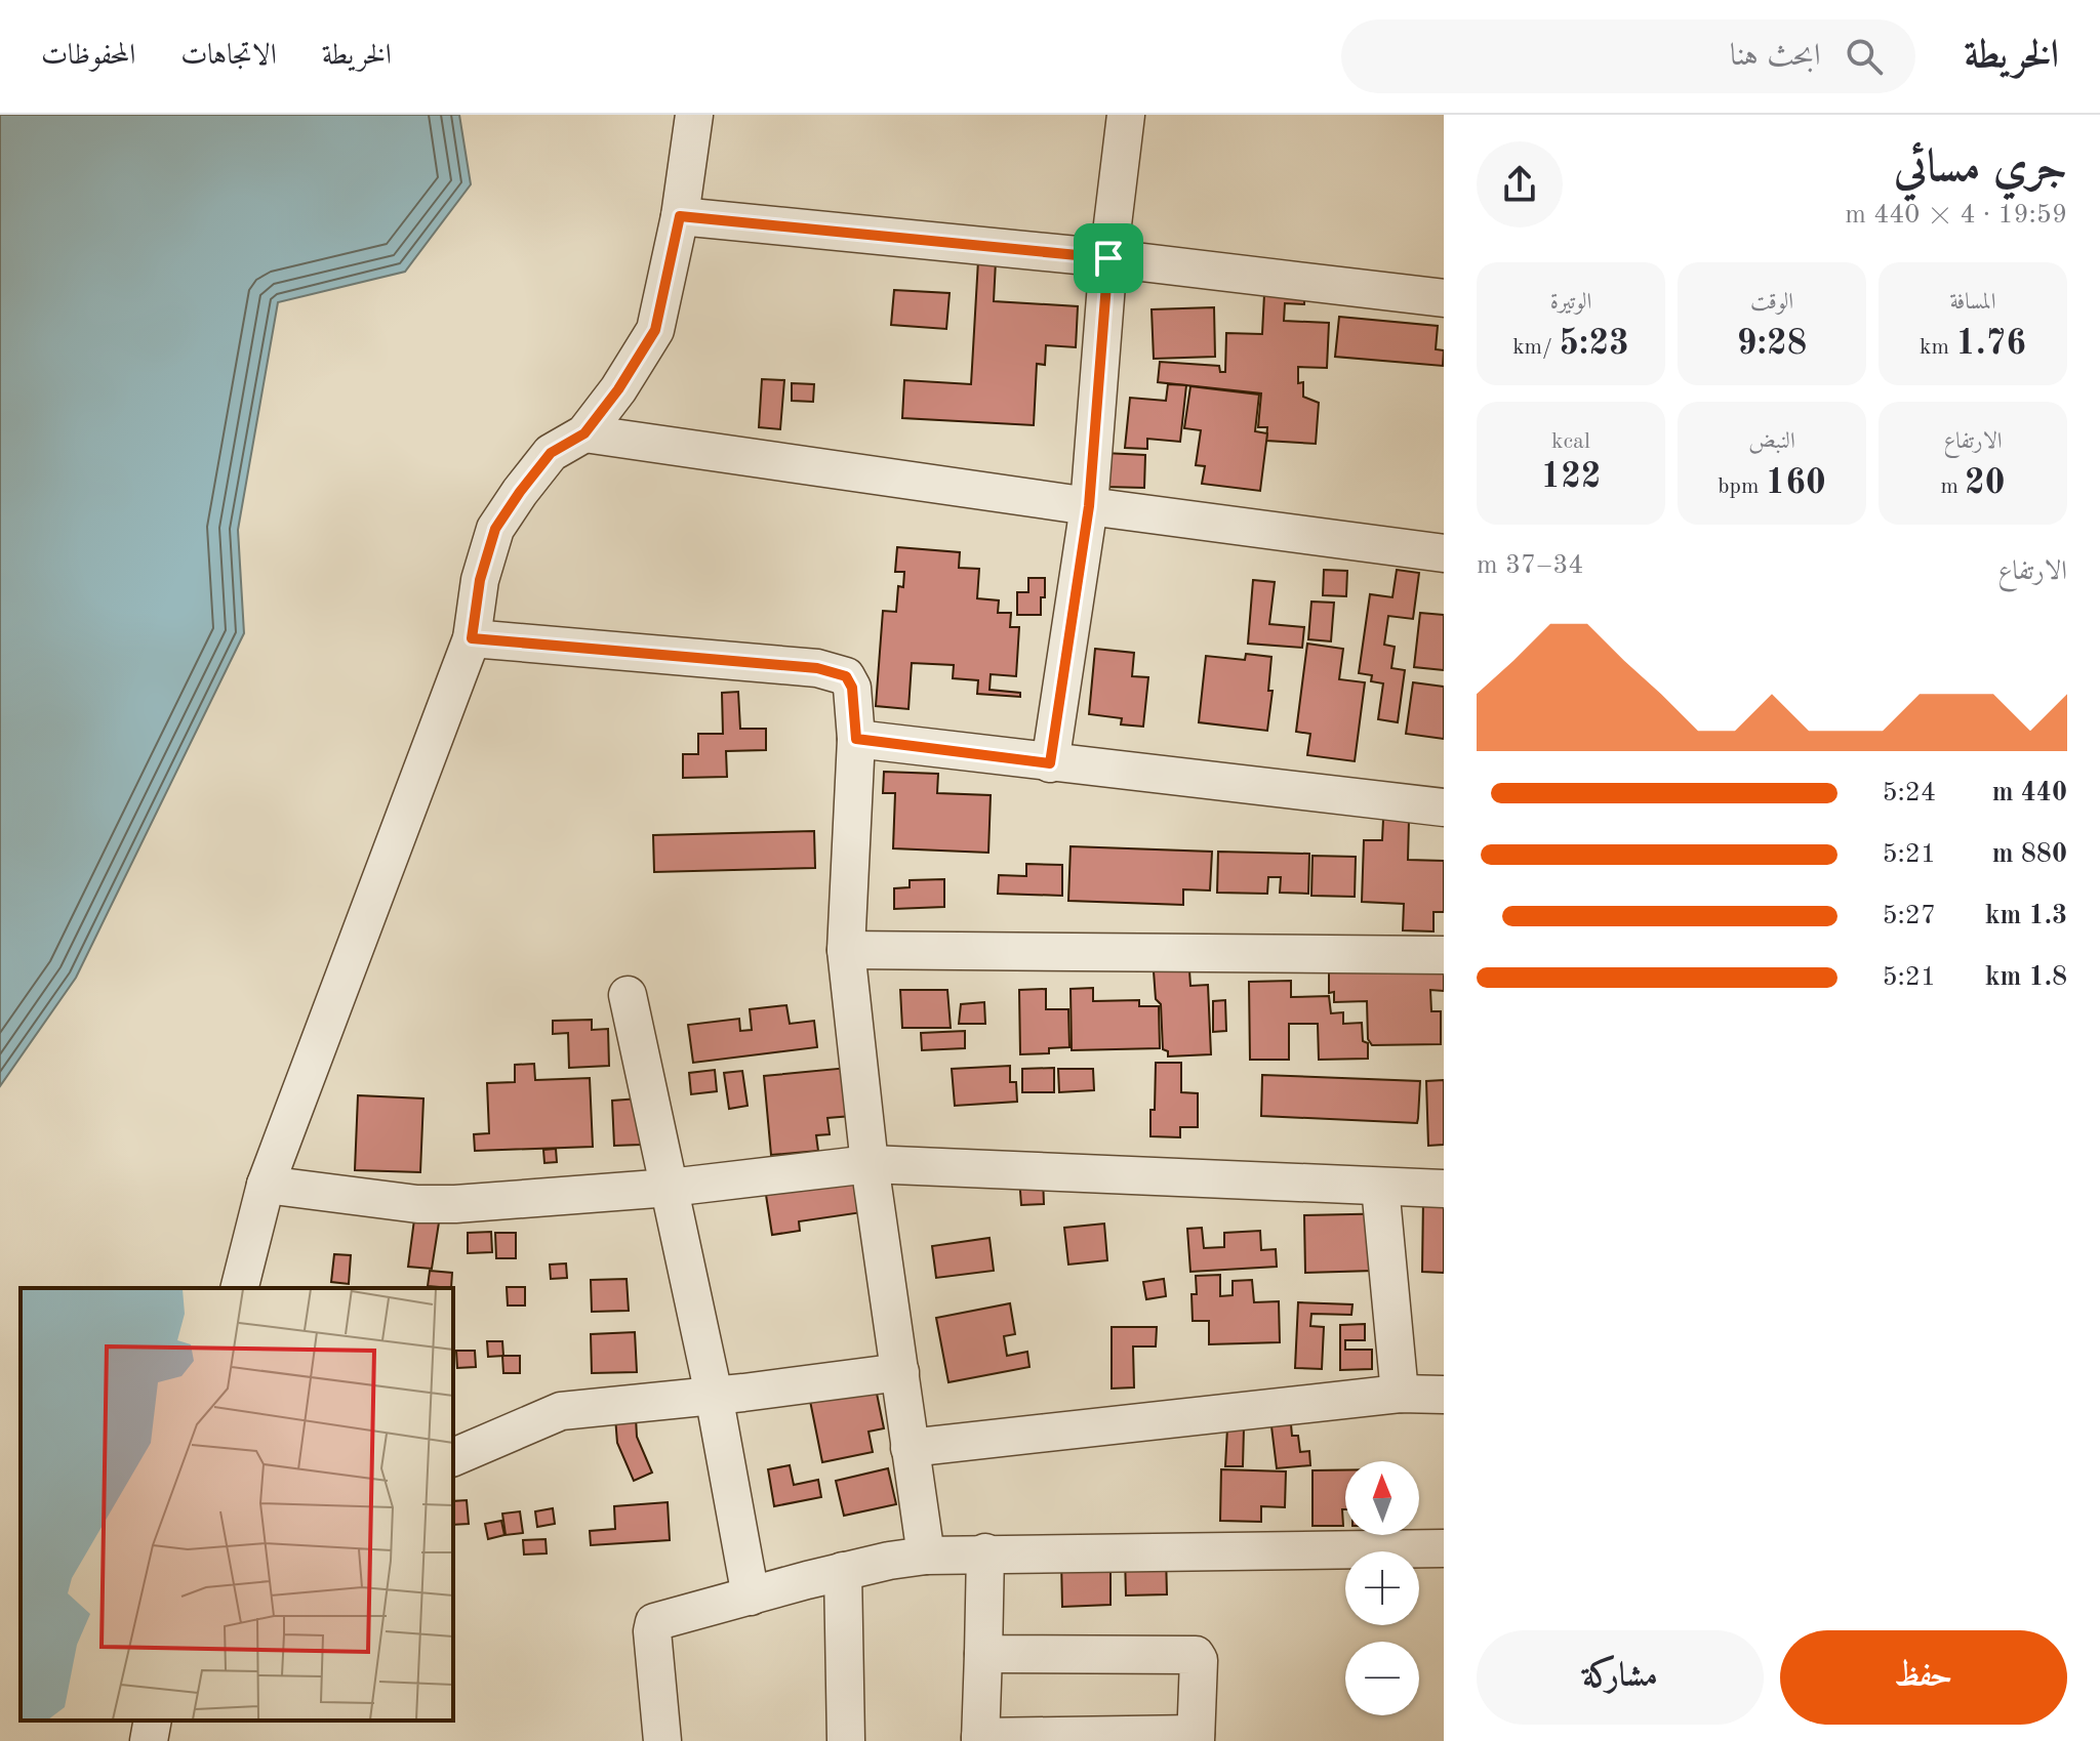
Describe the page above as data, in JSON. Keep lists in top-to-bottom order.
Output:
{
  "north": "top",
  "page": {
    "header": "الخريطة",
    "search": "ابحث هنا",
    "nav": ["الخريطة", "الاتجاهات", "المحفوظات"],
    "heading": ["جري مسائي", "19:59 · 4 × 440 m"],
    "stats": [
      ["المسافة", "1.76 km"],
      ["الوقت", "9:28"],
      ["الوتيرة", "5:23 /km"],
      ["الارتفاع", "20 m"],
      ["النبض", "160 bpm"],
      ["kcal", "122"]
    ],
    "chart": ["الارتفاع", "34–37 m"],
    "list": [
      {
        "name": "440 m",
        "note": "5:24"
      },
      {
        "name": "880 m",
        "note": "5:21"
      },
      {
        "name": "1.3 km",
        "note": "5:27"
      },
      {
        "name": "1.8 km",
        "note": "5:21"
      }
    ],
    "map_buttons": ["+", "−"],
    "buttons": ["حفظ", "مشاركة"]
  }
}
